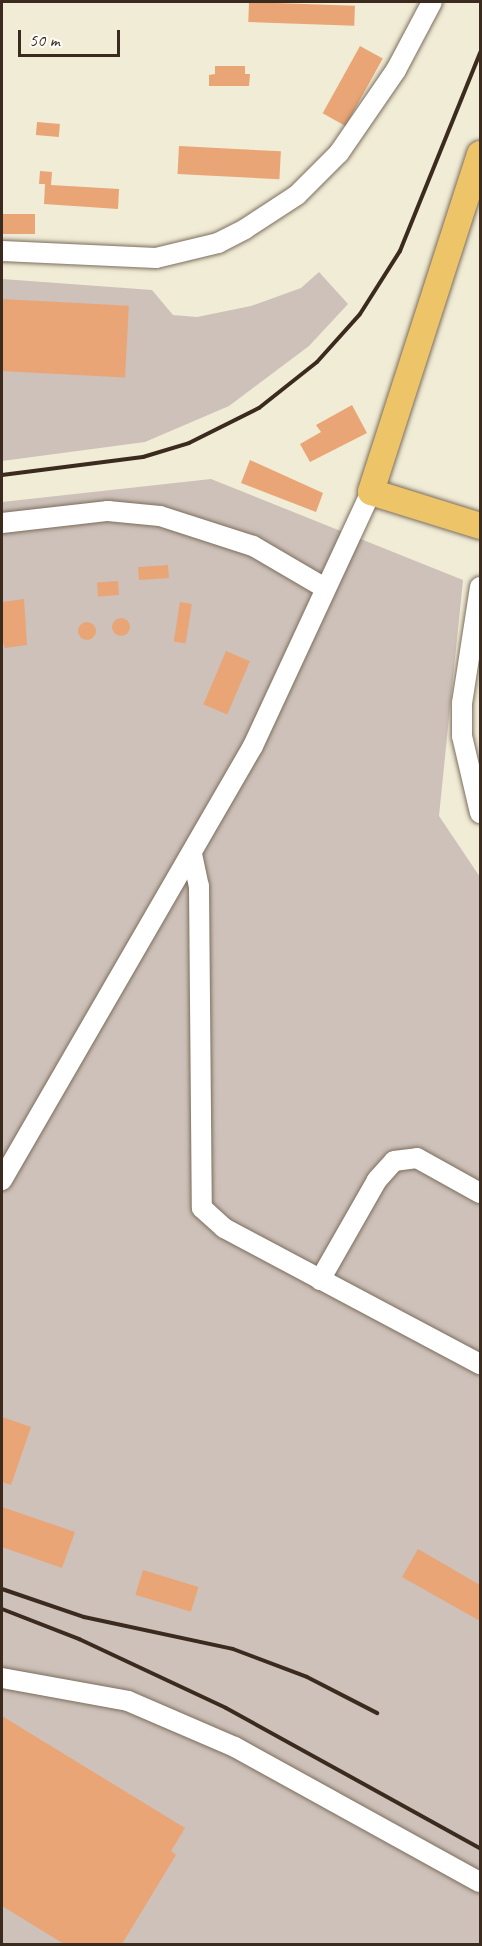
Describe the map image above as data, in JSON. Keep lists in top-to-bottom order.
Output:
{
  "scale_bar": "50 m"
}
